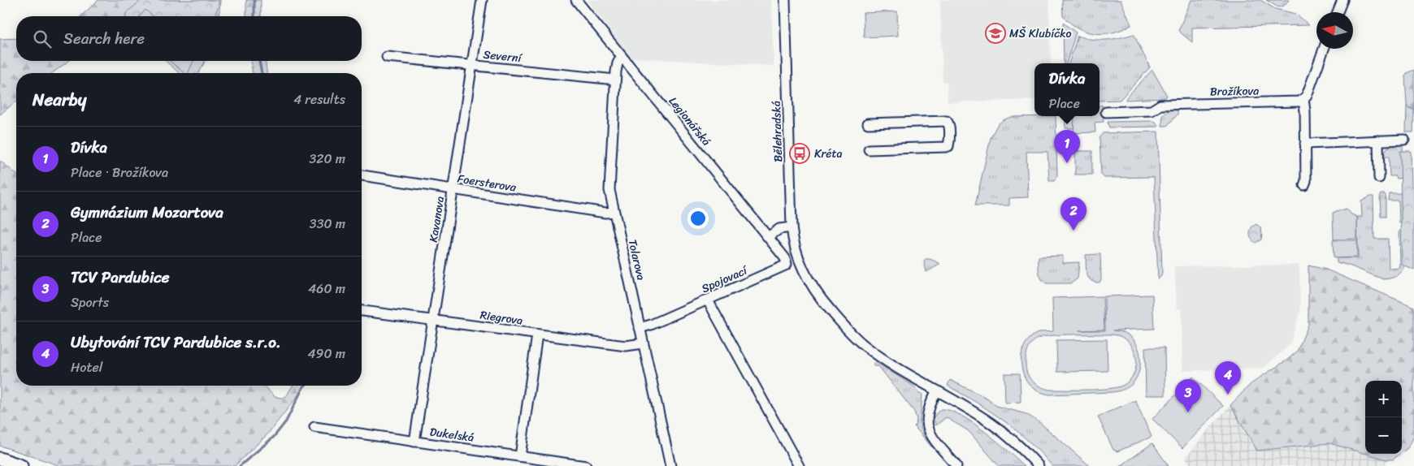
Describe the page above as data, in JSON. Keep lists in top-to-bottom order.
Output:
{
  "streets": {
    "street": [
      "Severní",
      "Brožíkova",
      "Legionářská",
      "Bělehradská",
      "Foersterova",
      "Kavanova",
      "Tolarova",
      "Spojovací",
      "Riegrova",
      "Dukelská"
    ]
  },
  "crossings": [
    ["Severní", "Kavanova"],
    ["Severní", "Tolarova"],
    ["Legionářská", "Tolarova"],
    ["Legionářská", "Spojovací"],
    ["Foersterova", "Kavanova"],
    ["Foersterova", "Tolarova"],
    ["Kavanova", "Riegrova"],
    ["Kavanova", "Dukelská"],
    ["Tolarova", "Spojovací"],
    ["Tolarova", "Riegrova"]
  ],
  "places": {
    "school or university": ["MŠ Klubíčko"],
    "bus stop": ["Kréta"]
  },
  "north": "left",
  "page": {
    "search": "Search here",
    "popup": ["Dívka", "Place"],
    "heading": ["Nearby", "4 results"],
    "list": [
      {
        "mark": "1",
        "name": "Dívka",
        "note": "Place · Brožíkova",
        "value": "320 m"
      },
      {
        "mark": "2",
        "name": "Gymnázium Mozartova",
        "note": "Place",
        "value": "330 m"
      },
      {
        "mark": "3",
        "name": "TCV Pardubice",
        "note": "Sports",
        "value": "460 m"
      },
      {
        "mark": "4",
        "name": "Ubytování TCV Pardubice s.r.o.",
        "note": "Hotel",
        "value": "490 m"
      }
    ],
    "pins": [
      "1",
      "2",
      "4",
      "3"
    ],
    "map_buttons": ["+", "−"]
  }
}
